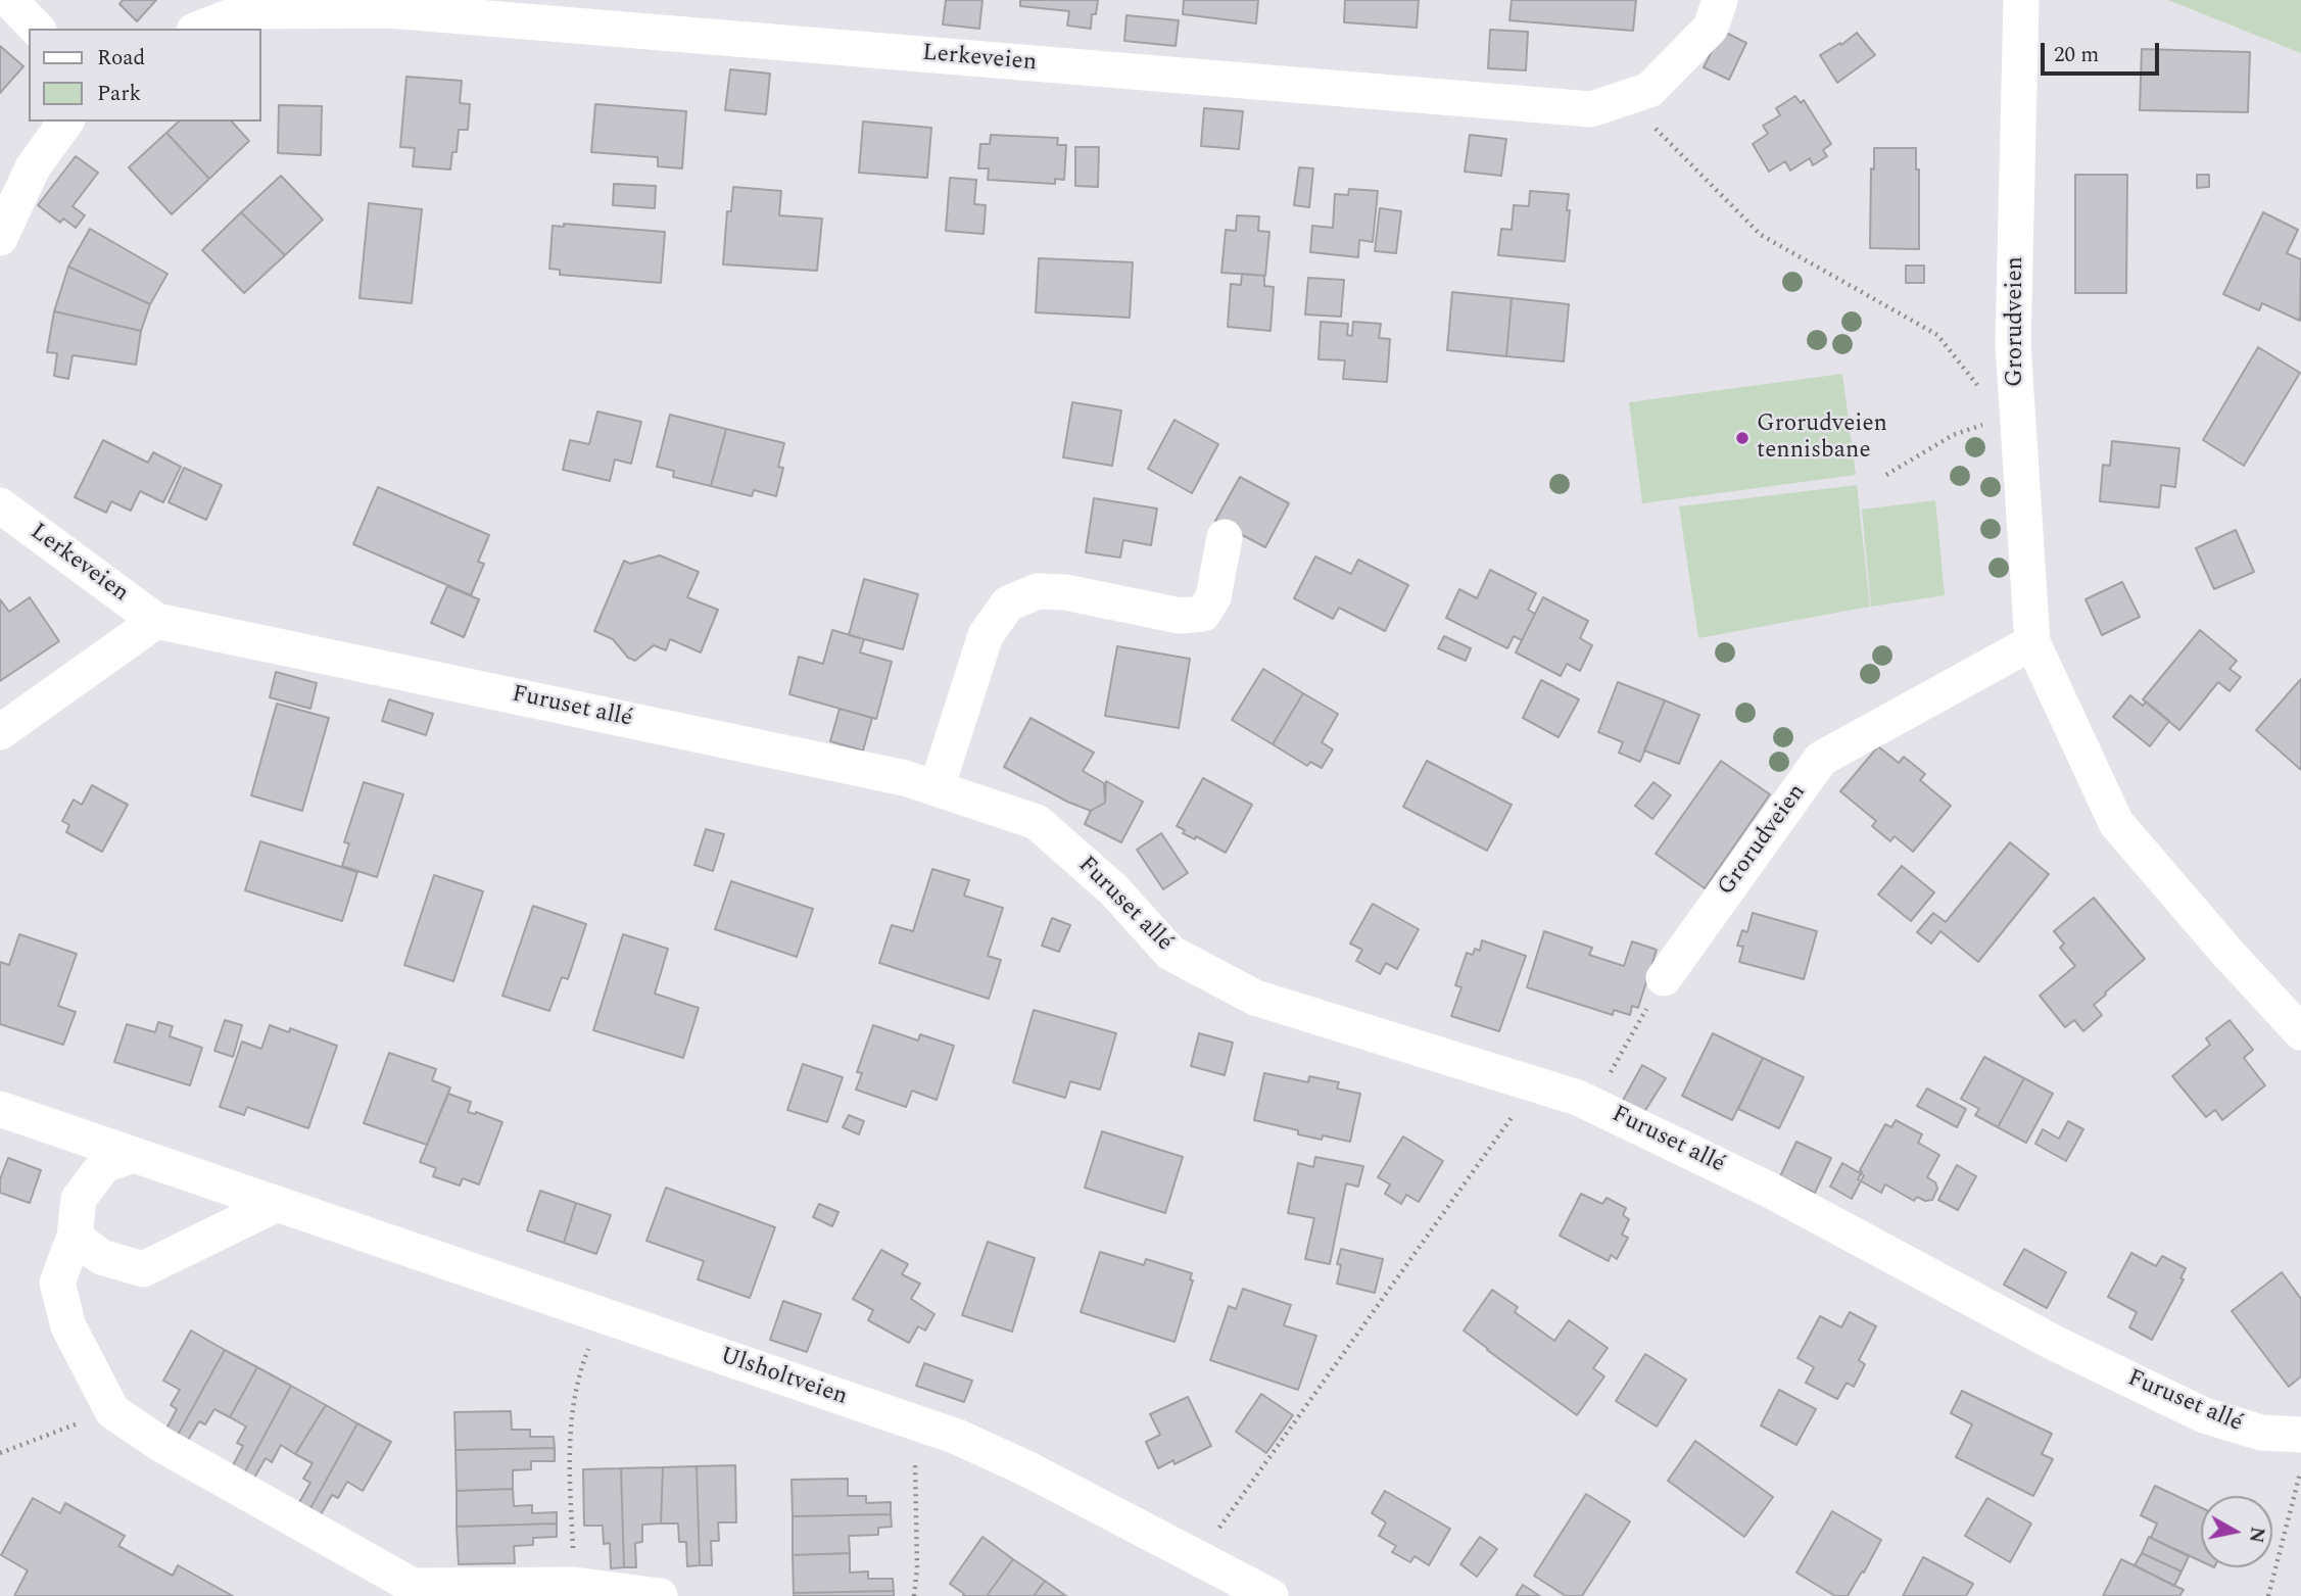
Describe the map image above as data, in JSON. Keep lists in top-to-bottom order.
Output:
{
  "streets": {
    "street": [
      "Lerkeveien",
      "Grorudveien",
      "Furuset allé",
      "Ulsholtveien"
    ]
  },
  "crossings": [
    ["Lerkeveien", "Furuset allé"]
  ],
  "places": ["Grorudveien tennisbane"],
  "legend": ["Road", "Park"],
  "scale_bar": "20 m",
  "north": "right"
}
